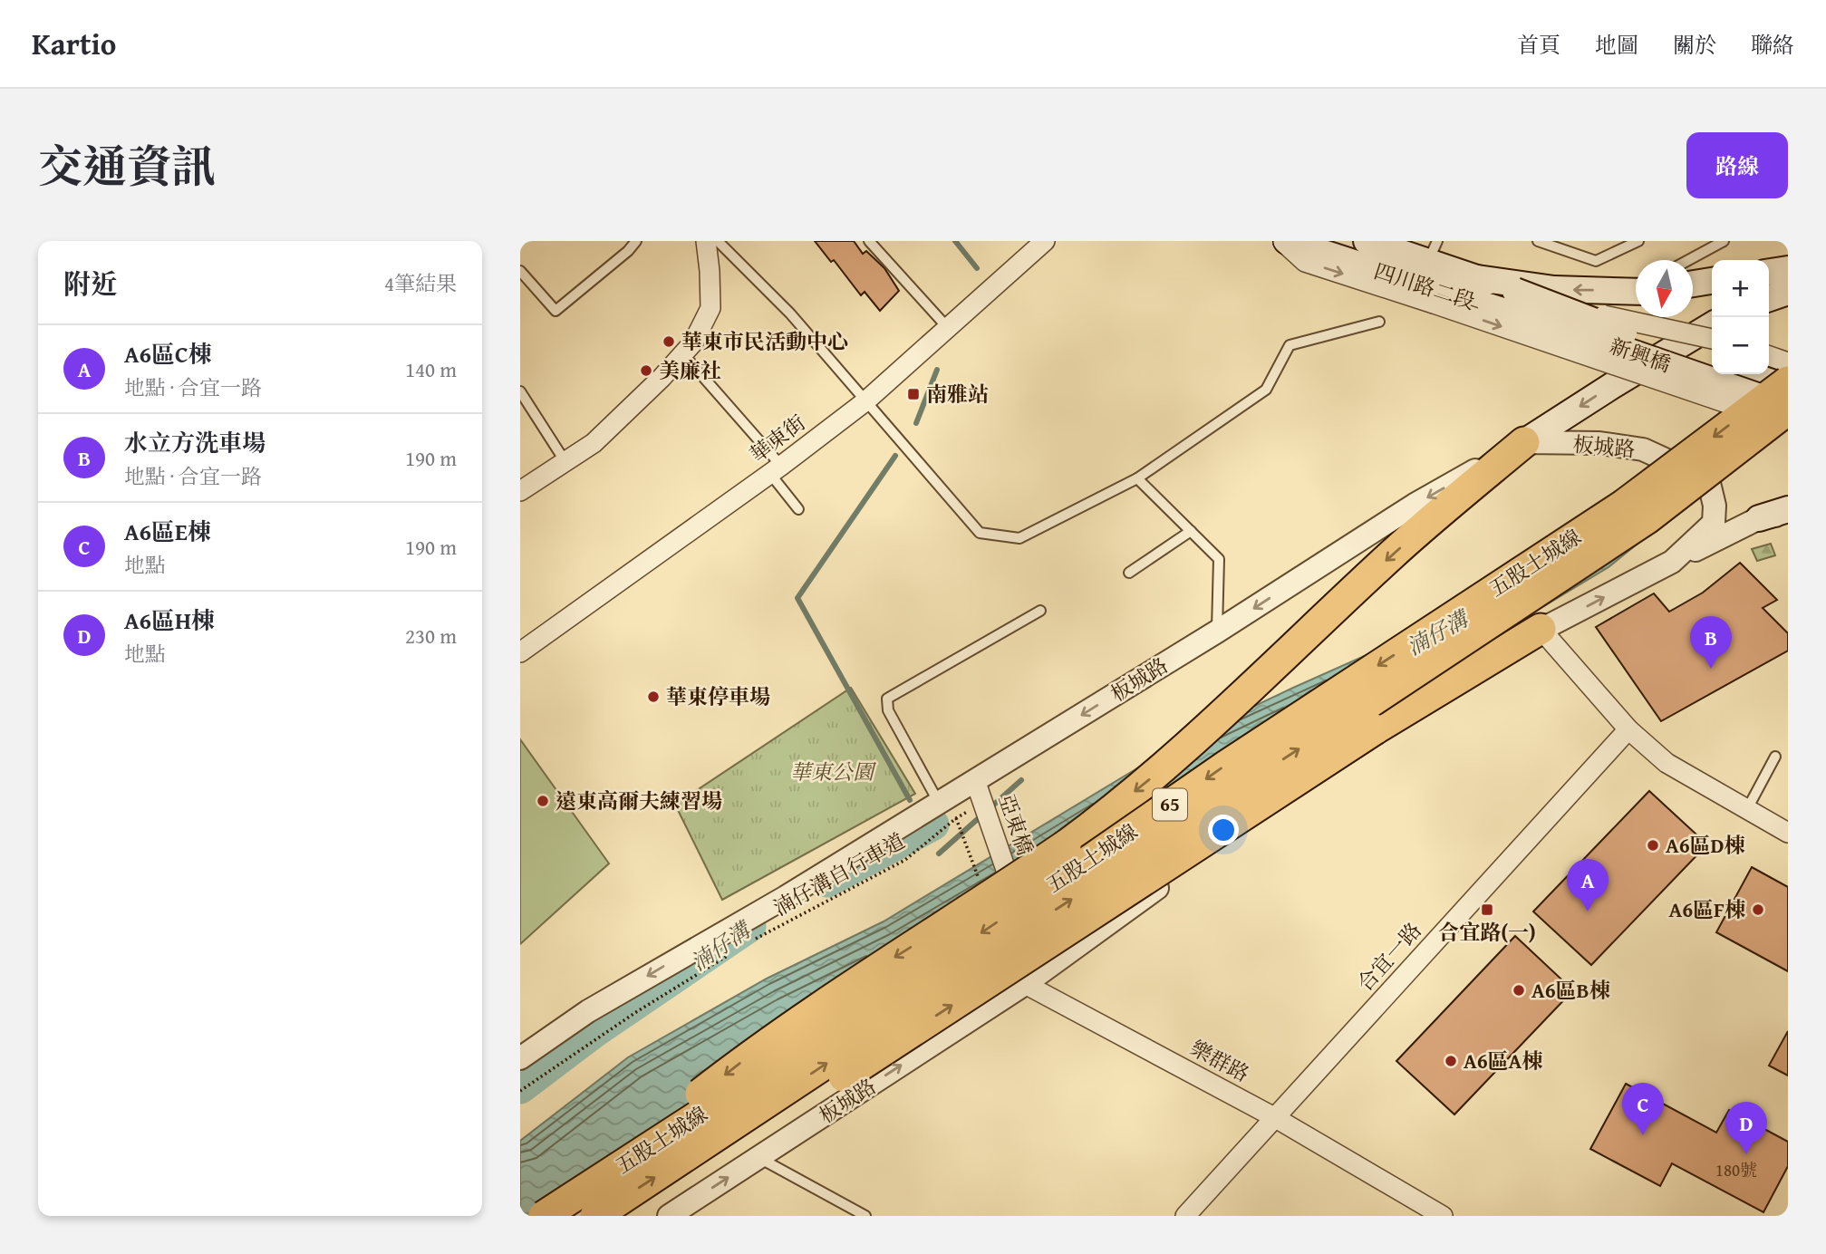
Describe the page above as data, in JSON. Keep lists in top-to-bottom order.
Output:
{
  "streets": {
    "highway": ["五股土城線", "65"],
    "main road": ["四川路二段", "新興橋"],
    "street": [
      "華東街",
      "板城路",
      "亞東橋",
      "合宜一路",
      "樂群路"
    ],
    "path": ["湳仔溝自行車道"]
  },
  "crossings": [
    ["四川路二段", "新興橋"],
    ["新興橋", "五股土城線"],
    ["板城路", "亞東橋"],
    ["板城路", "樂群路"],
    ["亞東橋", "湳仔溝自行車道"],
    ["亞東橋", "樂群路"],
    ["合宜一路", "樂群路"]
  ],
  "water": ["湳仔溝"],
  "parks": ["華東公園"],
  "places": {
    "other": [
      "華東市民活動中心",
      "美廉社",
      "華東停車場",
      "遠東高爾夫練習場",
      "A6區D棟",
      "A6區F棟",
      "A6區B棟",
      "A6區A棟"
    ],
    "transit": ["南雅站", "合宜路(一)"]
  },
  "house_numbers": ["180號"],
  "north": "bottom",
  "page": {
    "header": "Kartio",
    "nav": [
      "首頁",
      "地圖",
      "關於",
      "聯絡"
    ],
    "title": "交通資訊",
    "buttons": "路線",
    "heading": ["附近", "4筆結果"],
    "map_buttons": ["+", "−"],
    "list": [
      {
        "mark": "A",
        "name": "A6區C棟",
        "note": "地點 · 合宜一路",
        "value": "140 m"
      },
      {
        "mark": "B",
        "name": "水立方洗車場",
        "note": "地點 · 合宜一路",
        "value": "190 m"
      },
      {
        "mark": "C",
        "name": "A6區E棟",
        "note": "地點",
        "value": "190 m"
      },
      {
        "mark": "D",
        "name": "A6區H棟",
        "note": "地點",
        "value": "230 m"
      }
    ],
    "pins": [
      "B",
      "A",
      "C",
      "D"
    ]
  }
}
